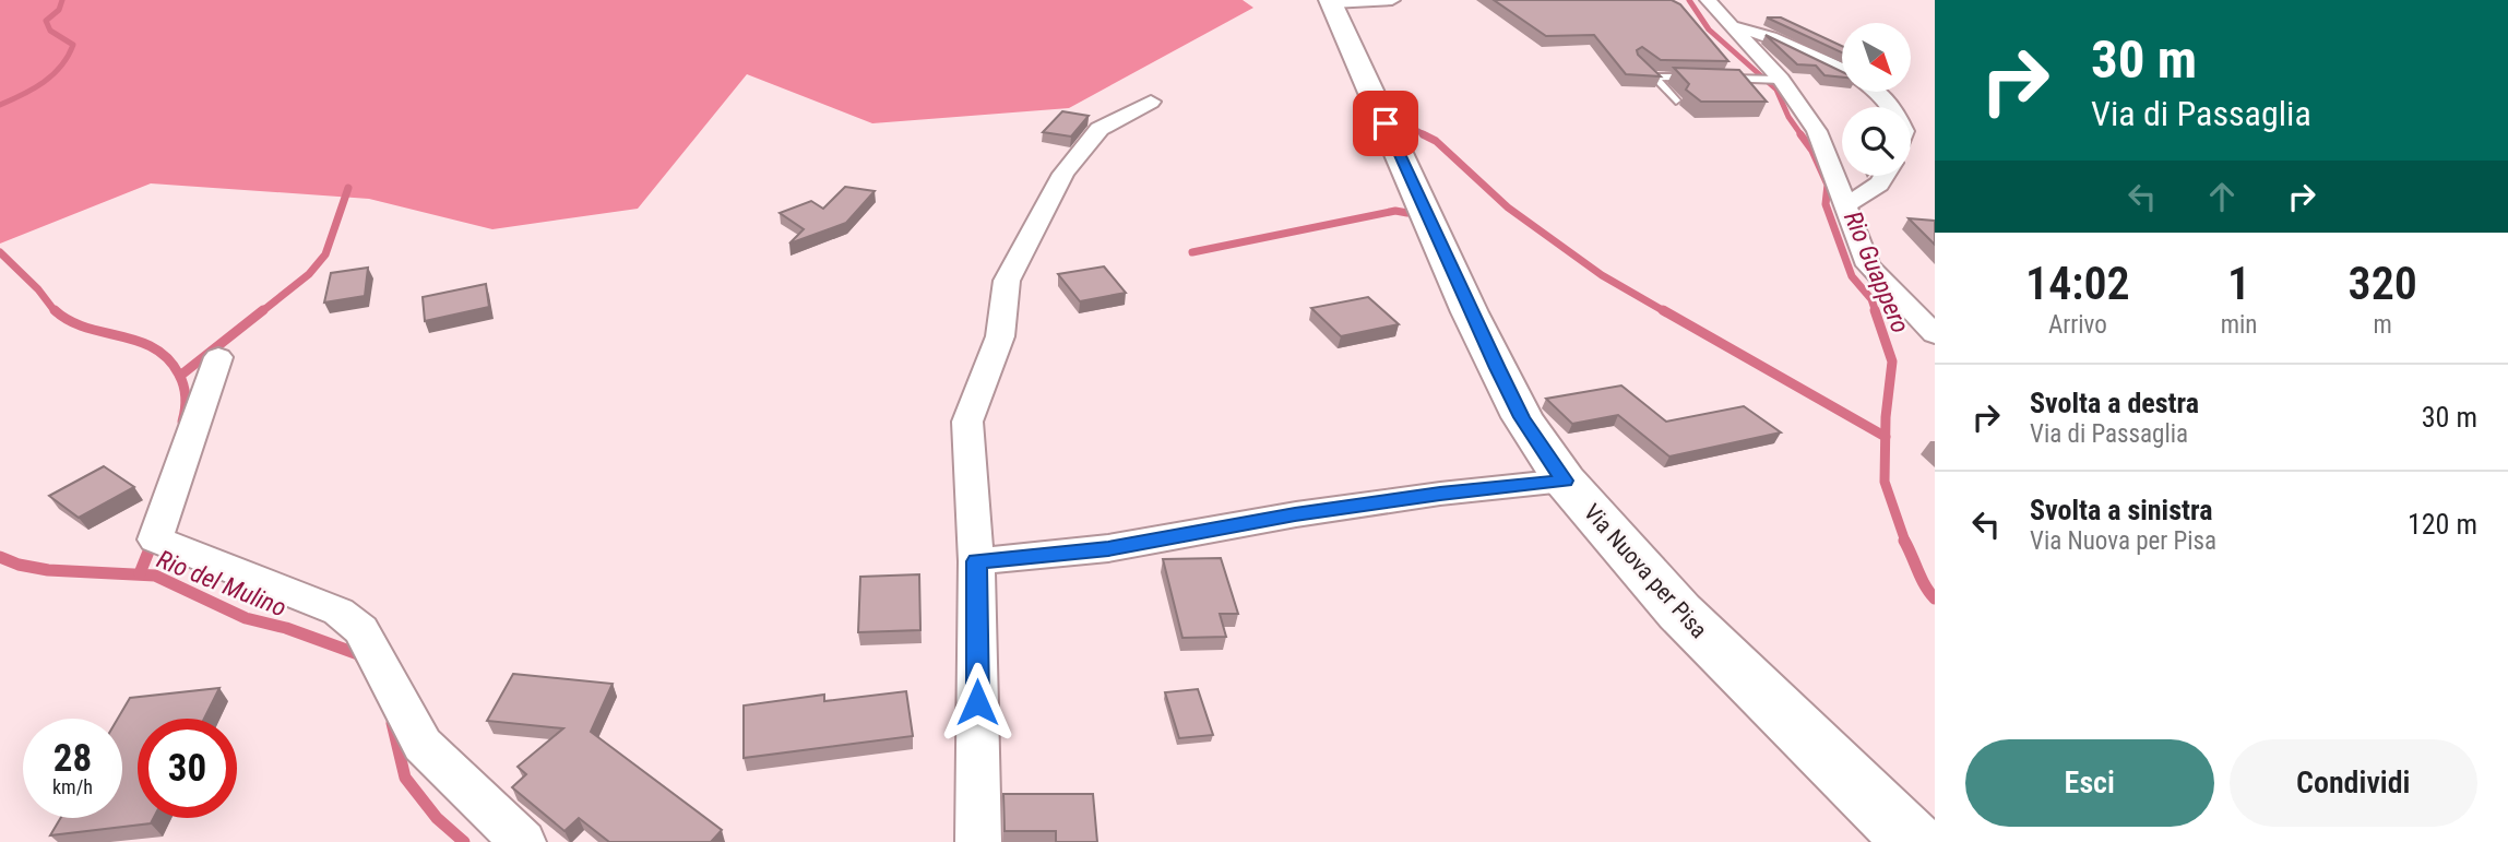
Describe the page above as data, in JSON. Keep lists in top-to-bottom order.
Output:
{
  "streets": {
    "main road": ["Via Nuova per Pisa"]
  },
  "water": ["Rio Guappero", "Rio del Mulino"],
  "north": "bottom right",
  "page": {
    "turn": ["30 m", "Via di Passaglia"],
    "eta": [
      "14:02",
      "Arrivo",
      "1",
      "min",
      "320",
      "m"
    ],
    "list": [
      {
        "name": "Svolta a destra",
        "note": "Via di Passaglia",
        "value": "30 m"
      },
      {
        "name": "Svolta a sinistra",
        "note": "Via Nuova per Pisa",
        "value": "120 m"
      }
    ],
    "speed": "28 km/h",
    "limit": "30",
    "buttons": ["Esci", "Condividi"]
  }
}
